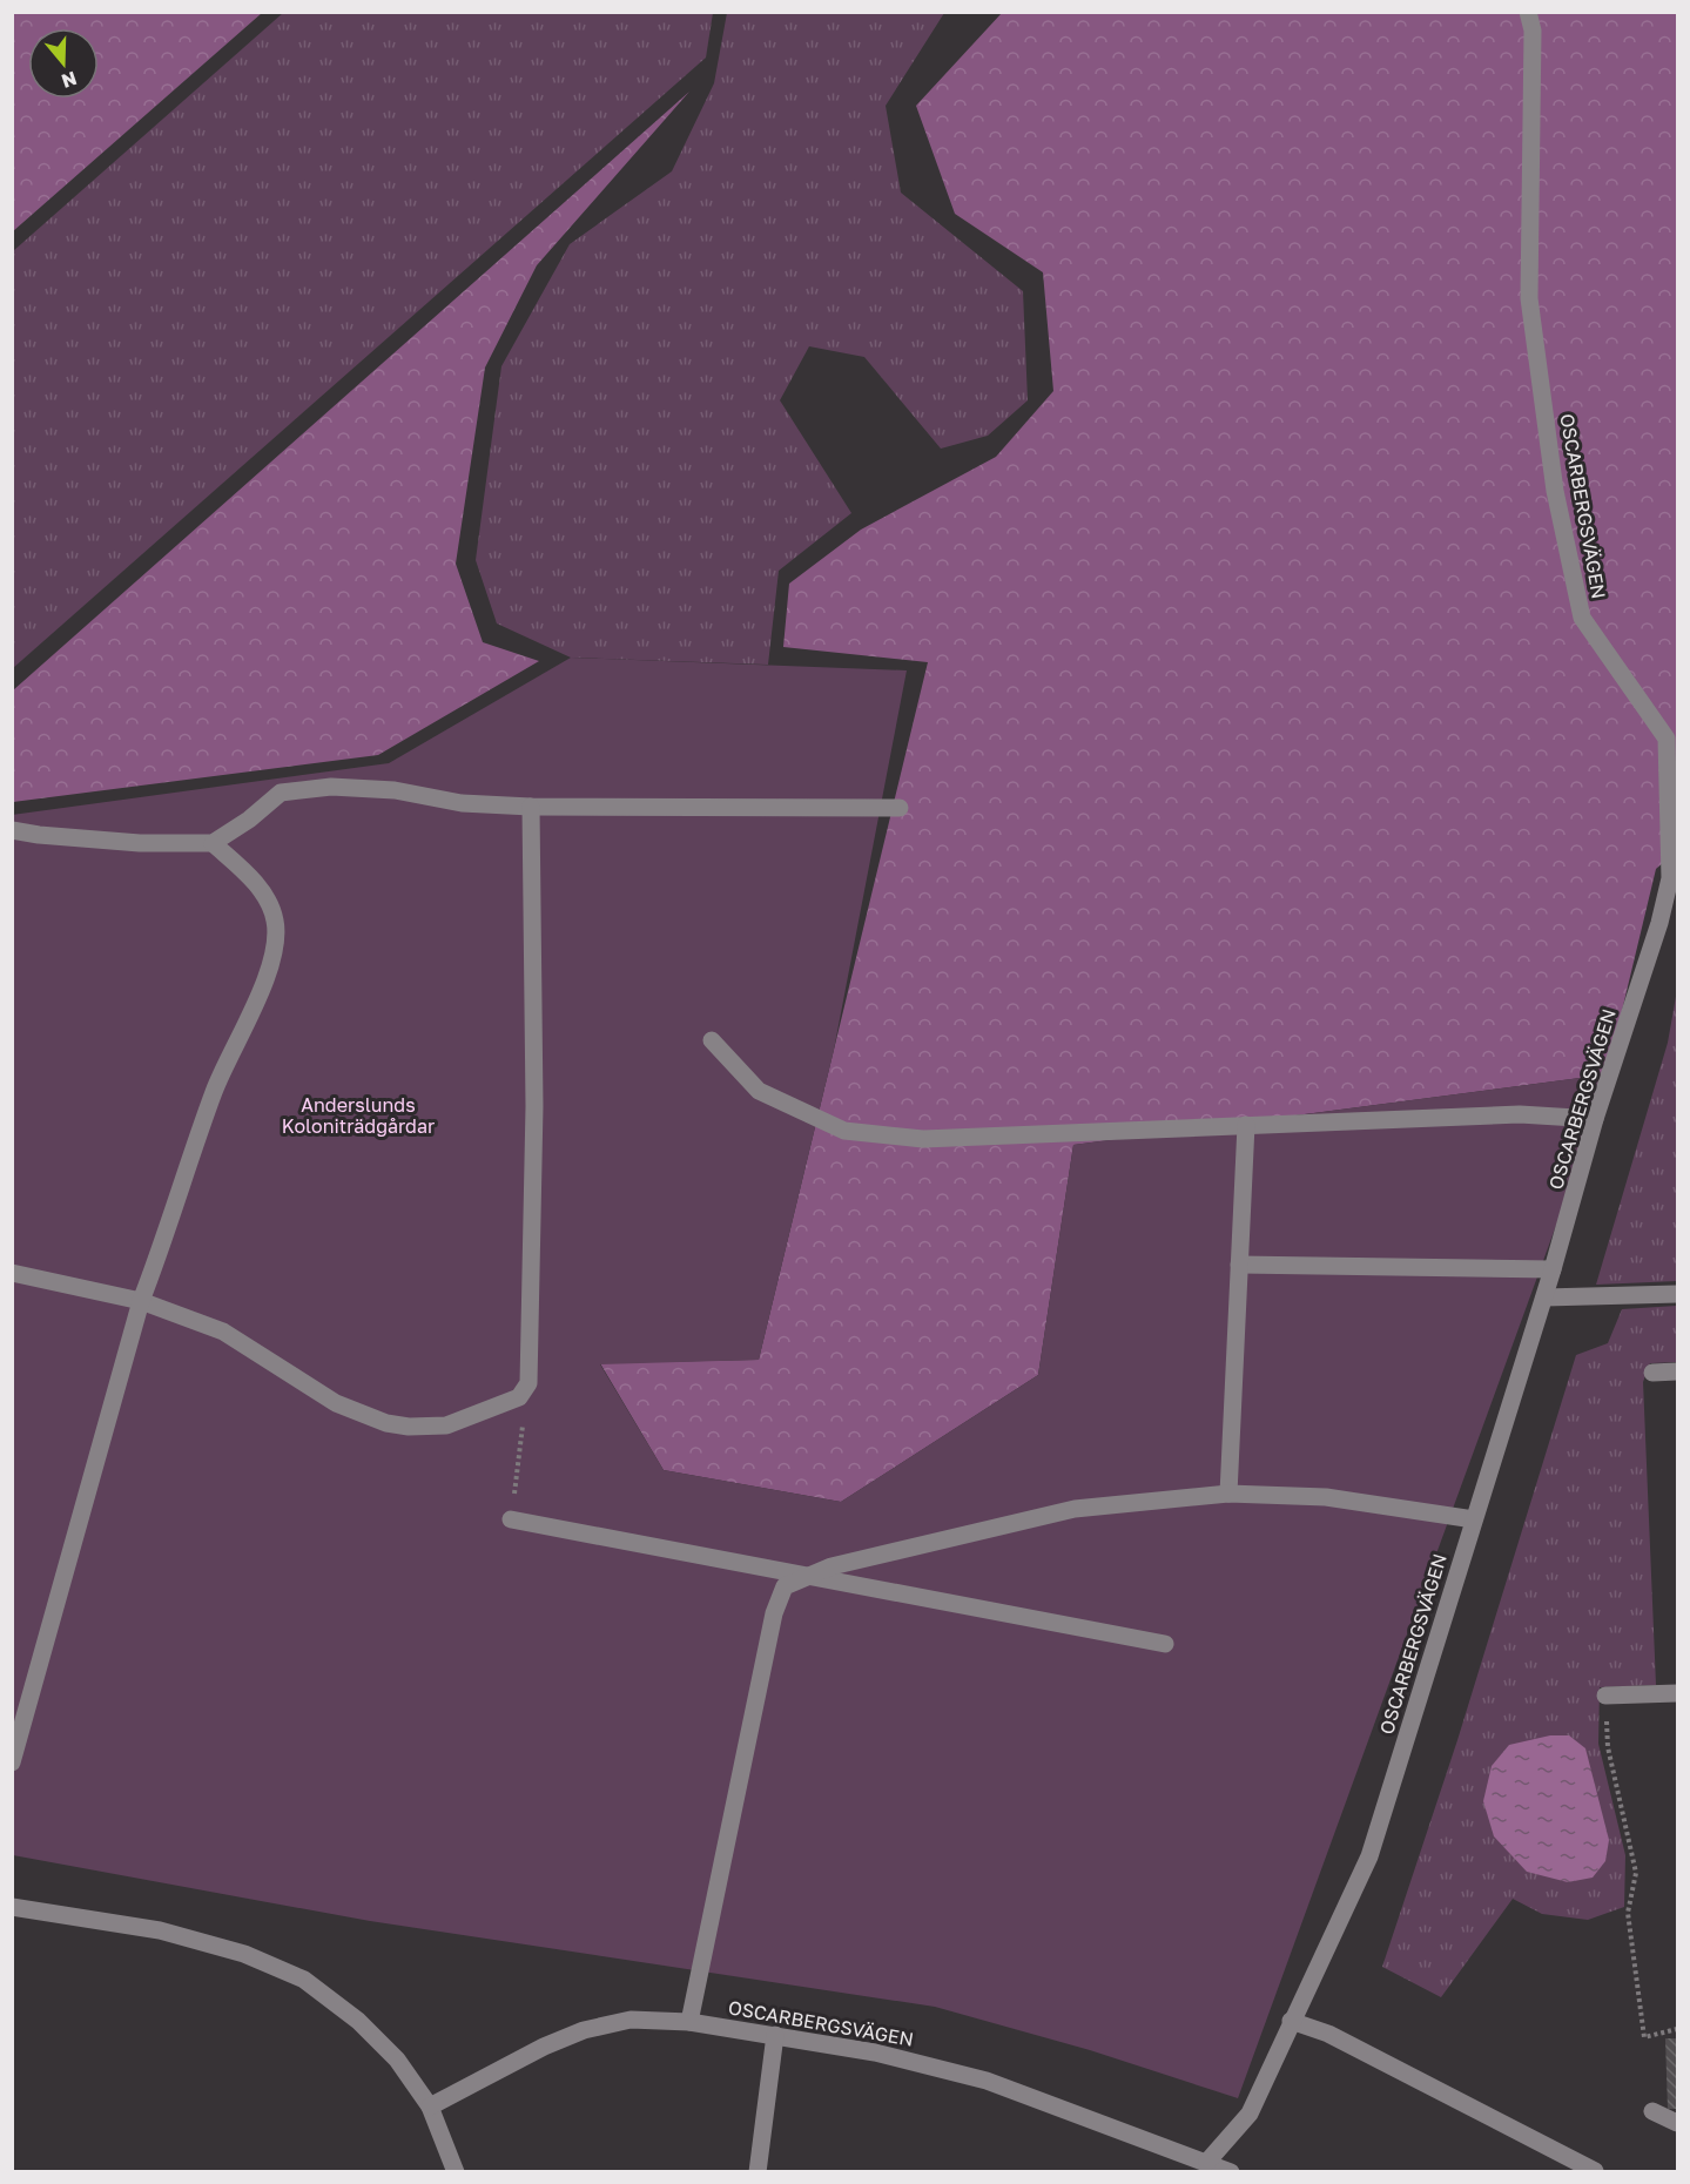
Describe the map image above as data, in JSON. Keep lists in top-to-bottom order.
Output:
{
  "streets": {
    "street": ["OSCARBERGSVÄGEN"]
  },
  "parks": ["Anderslunds Koloniträdgårdar"],
  "north": "bottom"
}
